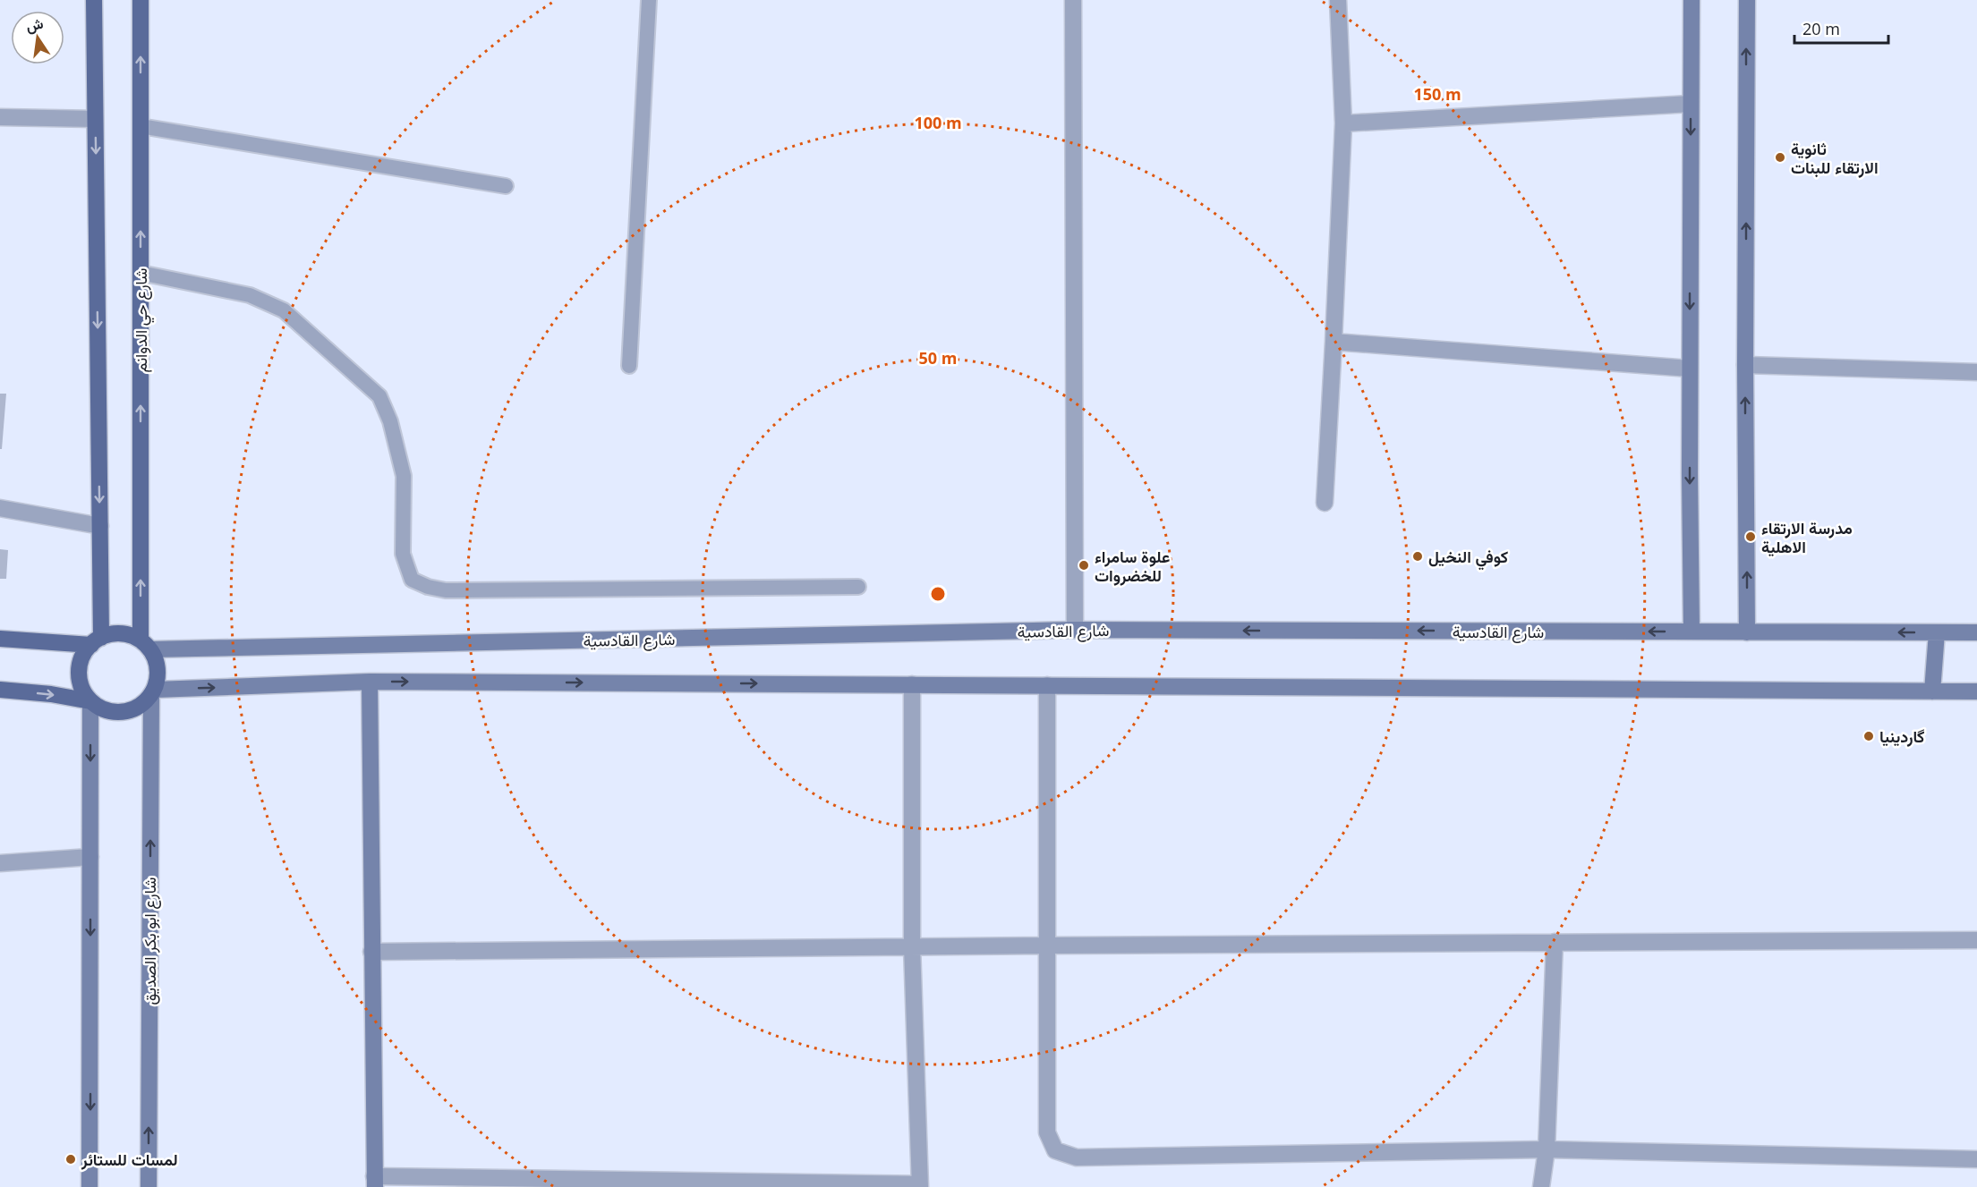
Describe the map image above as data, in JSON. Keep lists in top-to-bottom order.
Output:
{
  "streets": {
    "main road": ["شارع حي الدوانم", "شارع القادسية", "شارع ابو بكر الصديق"]
  },
  "crossings": [
    ["شارع حي الدوانم", "شارع القادسية"],
    ["شارع حي الدوانم", "شارع ابو بكر الصديق"],
    ["شارع القادسية", "شارع ابو بكر الصديق"]
  ],
  "places": [
    "ثانوية الارتقاء للبنات",
    "مدرسة الارتقاء الاهلية",
    "كوفي النخيل",
    "علوة سامراء للخضروات",
    "گاردينيا",
    "لمسات للستائر"
  ],
  "scale_bar": "20 m",
  "north": "top",
  "rings": ["150 m", "100 m", "50 m"]
}
